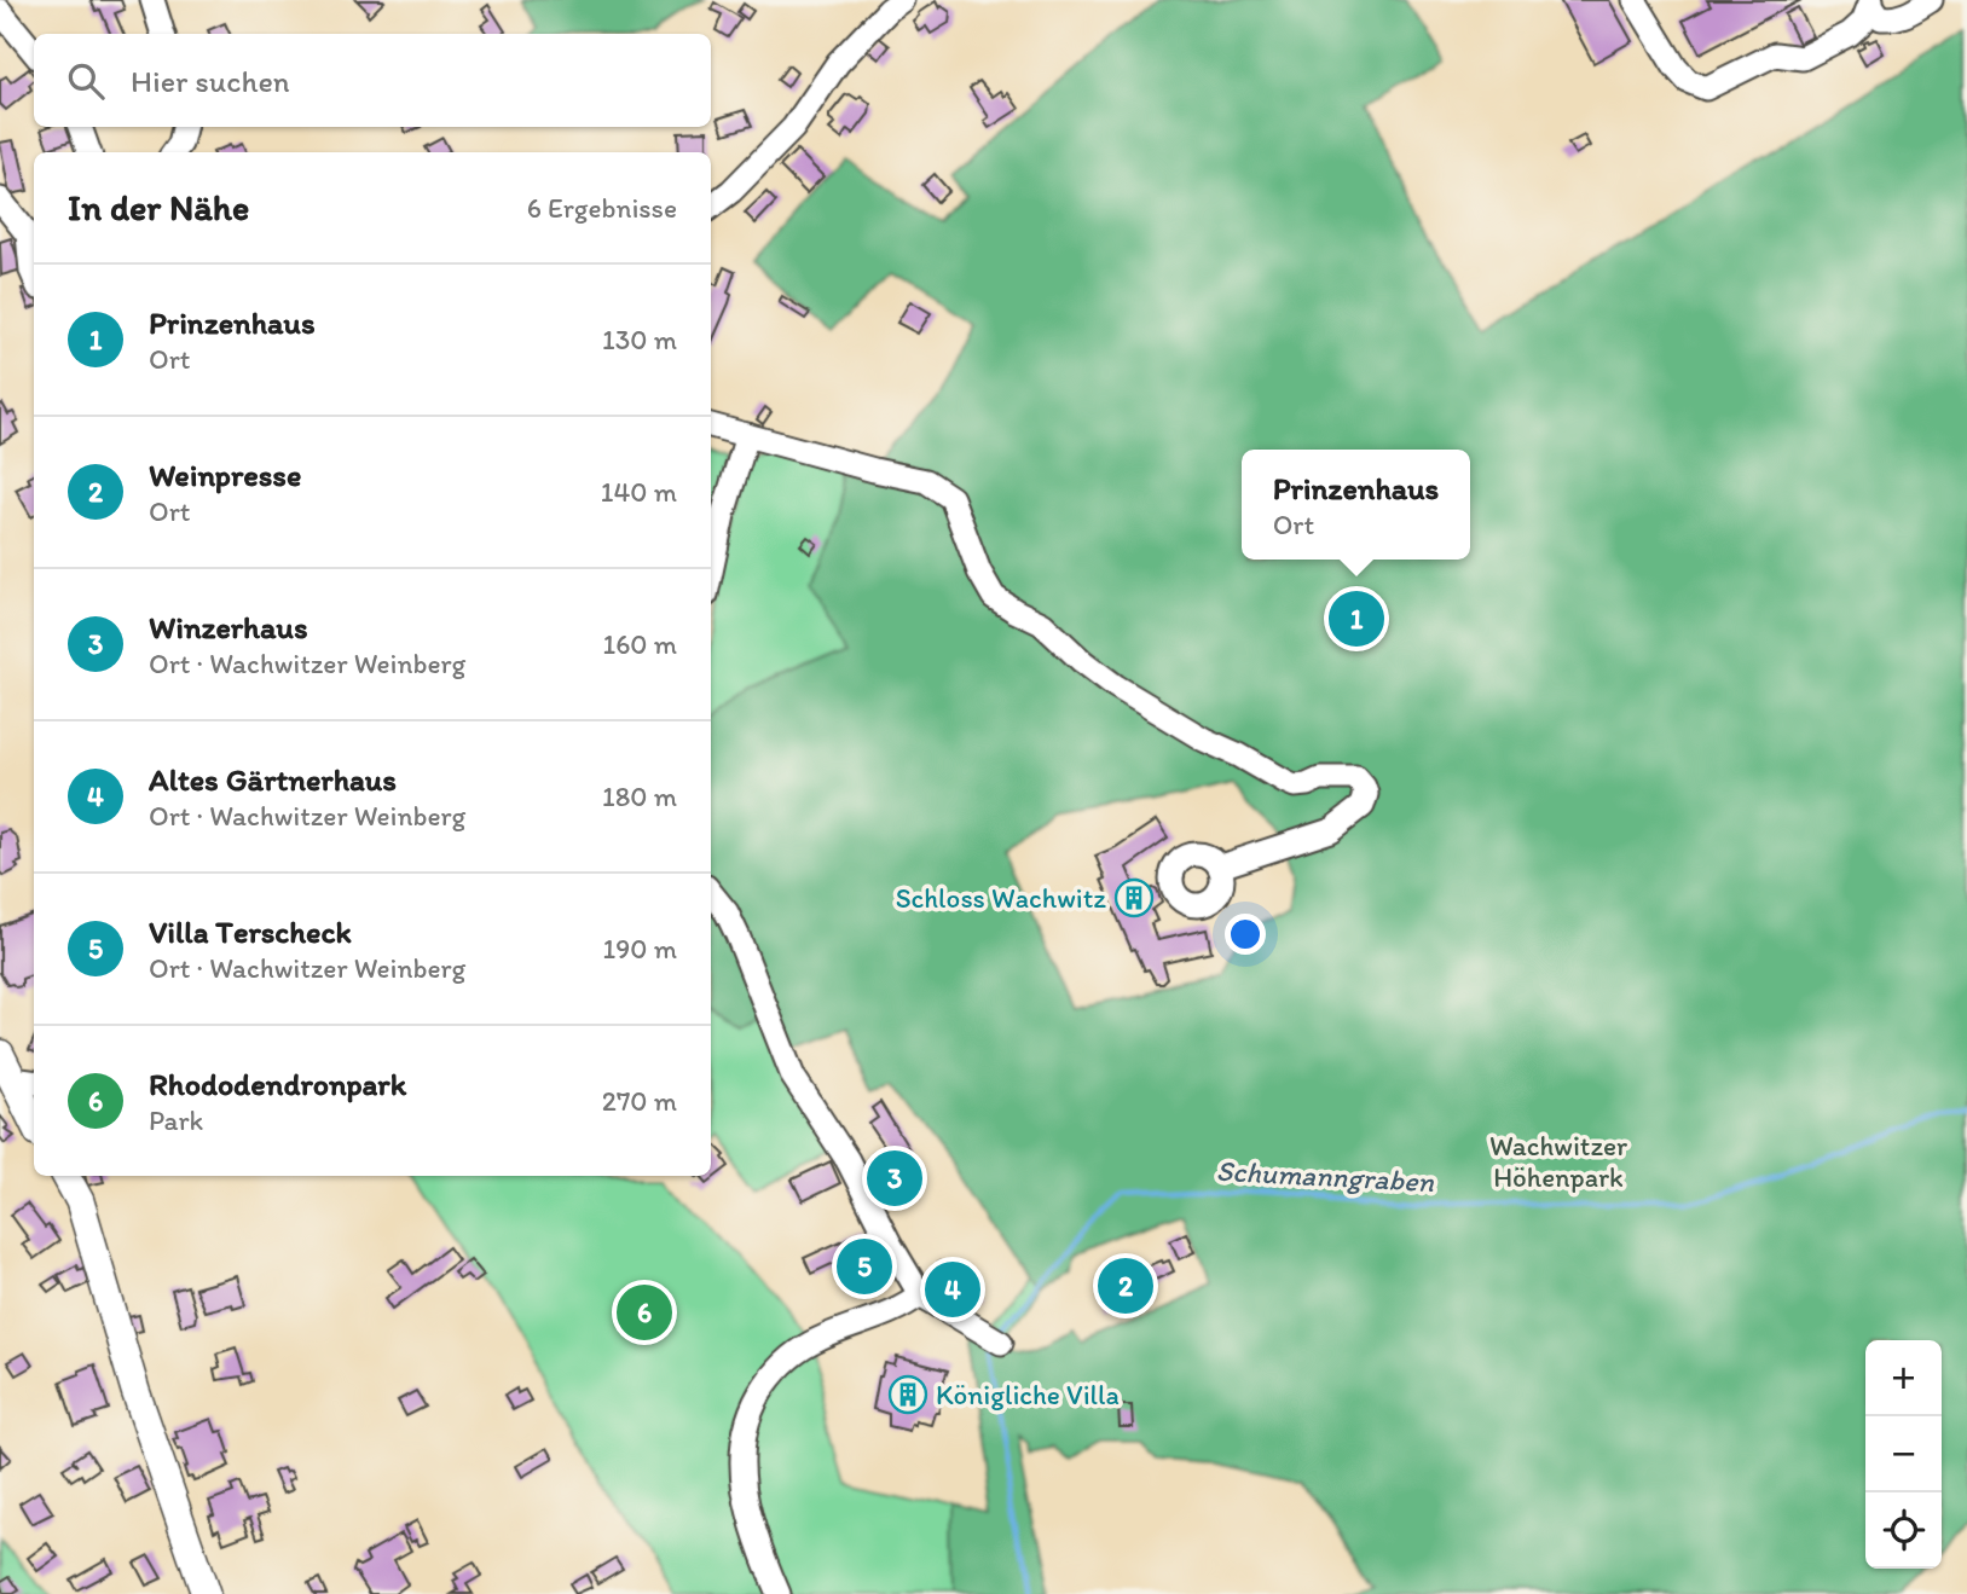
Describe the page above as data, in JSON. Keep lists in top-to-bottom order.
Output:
{
  "water": ["Schumanngraben"],
  "parks": ["Wachwitzer Höhenpark"],
  "places": {
    "building": ["Schloss Wachwitz", "Königliche Villa"]
  },
  "page": {
    "search": "Hier suchen",
    "heading": ["In der Nähe", "6 Ergebnisse"],
    "list": [
      {
        "mark": "1",
        "name": "Prinzenhaus",
        "note": "Ort",
        "value": "130 m"
      },
      {
        "mark": "2",
        "name": "Weinpresse",
        "note": "Ort",
        "value": "140 m"
      },
      {
        "mark": "3",
        "name": "Winzerhaus",
        "note": "Ort · Wachwitzer Weinberg",
        "value": "160 m"
      },
      {
        "mark": "4",
        "name": "Altes Gärtnerhaus",
        "note": "Ort · Wachwitzer Weinberg",
        "value": "180 m"
      },
      {
        "mark": "5",
        "name": "Villa Terscheck",
        "note": "Ort · Wachwitzer Weinberg",
        "value": "190 m"
      },
      {
        "mark": "6",
        "name": "Rhododendronpark",
        "note": "Park",
        "value": "270 m"
      }
    ],
    "popup": ["Prinzenhaus", "Ort"],
    "pins": [
      "1",
      "3",
      "5",
      "2",
      "4",
      "6"
    ],
    "map_buttons": ["+", "−"]
  }
}
